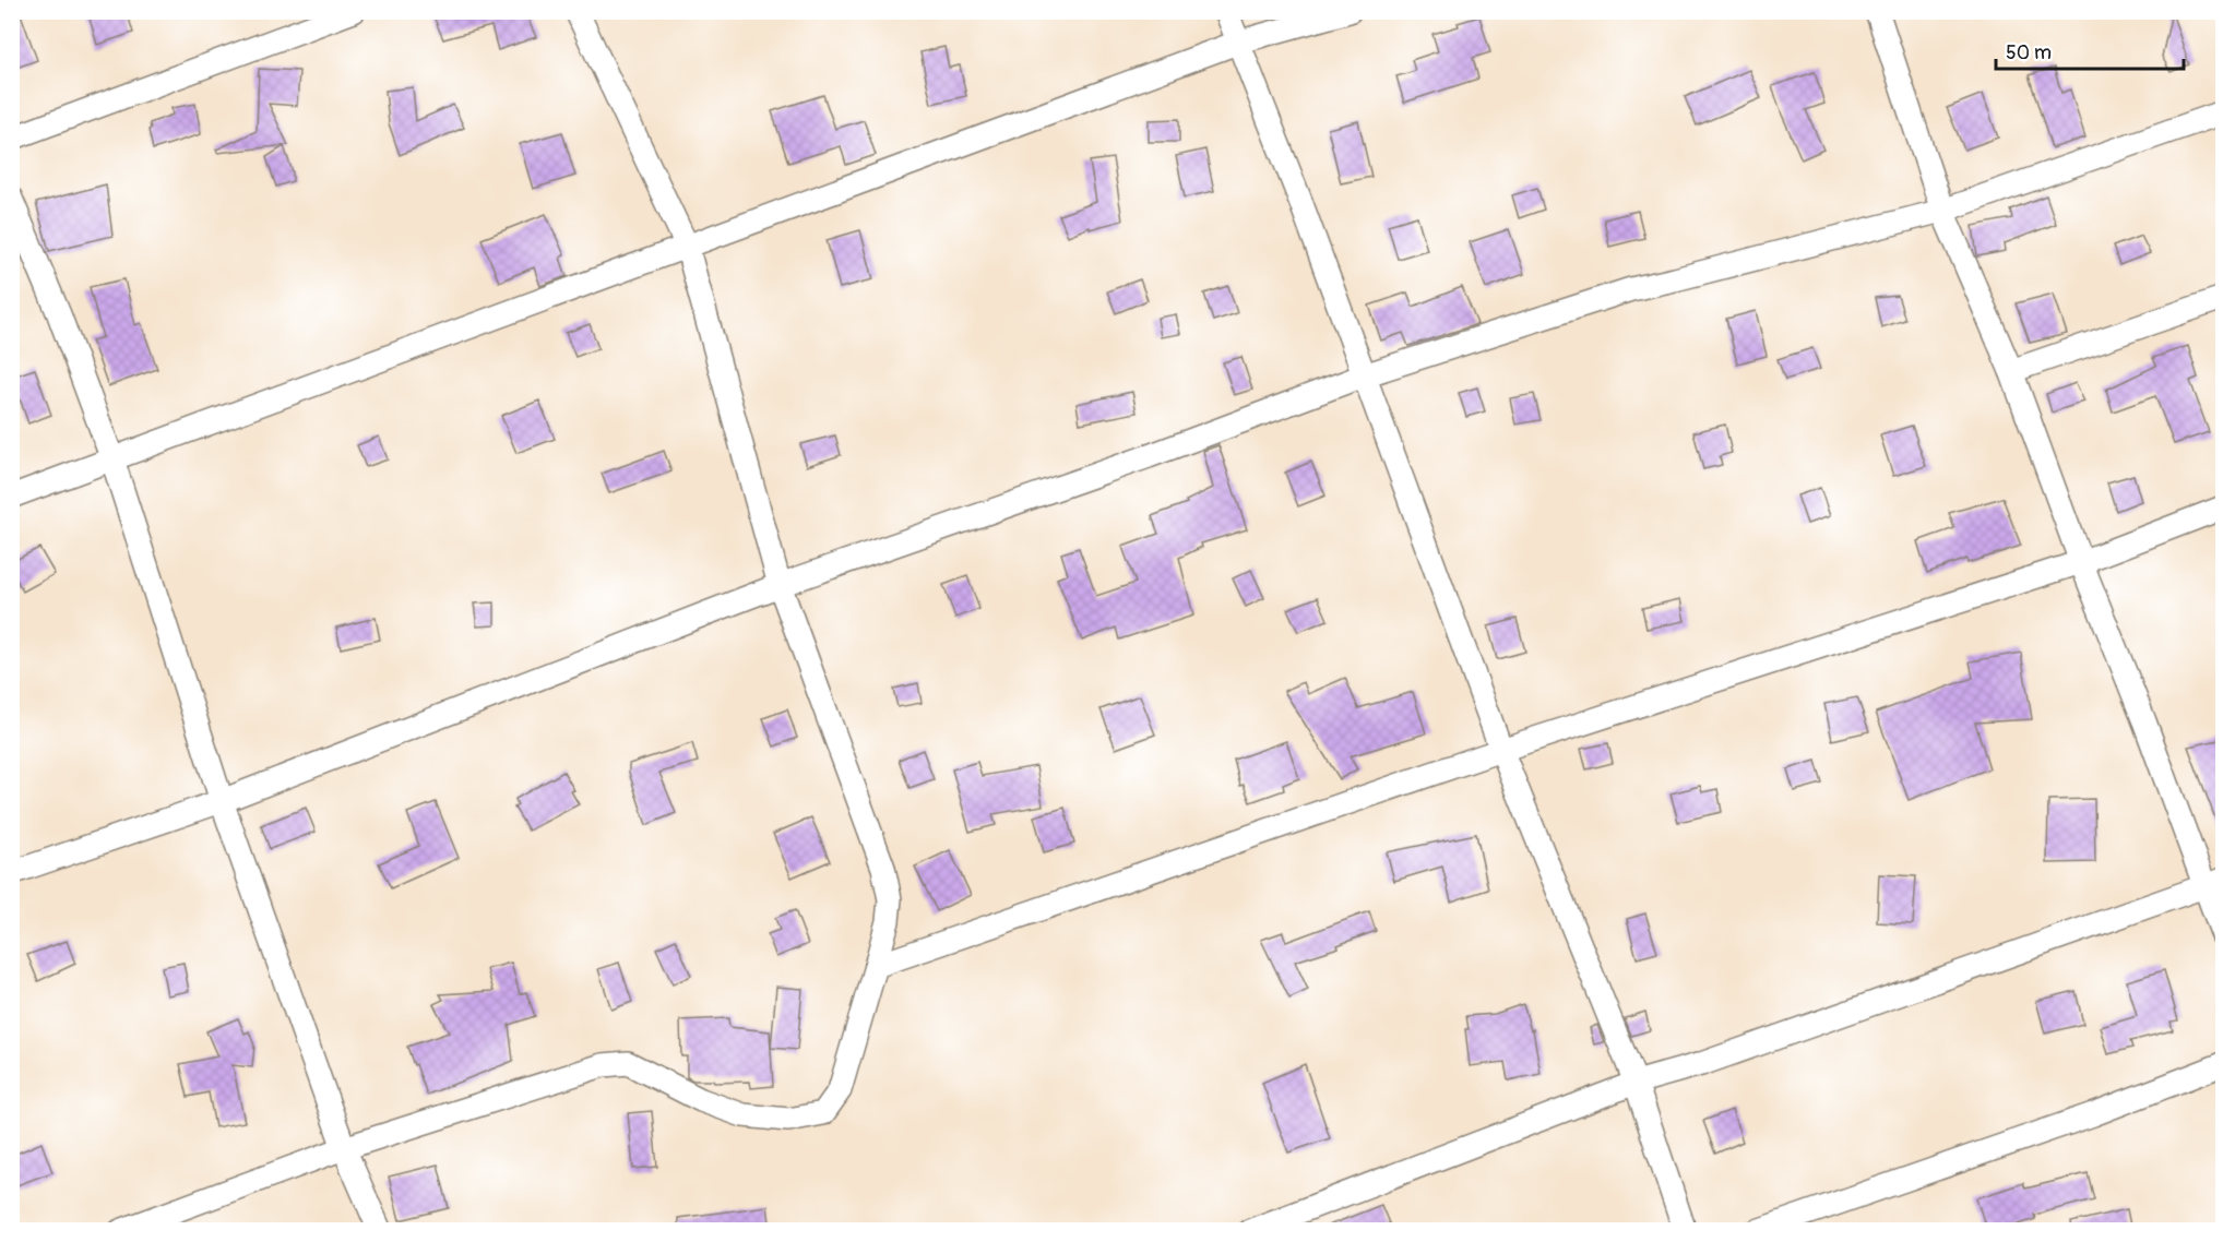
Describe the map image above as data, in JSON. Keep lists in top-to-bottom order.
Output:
{
  "scale_bar": "50 m"
}
